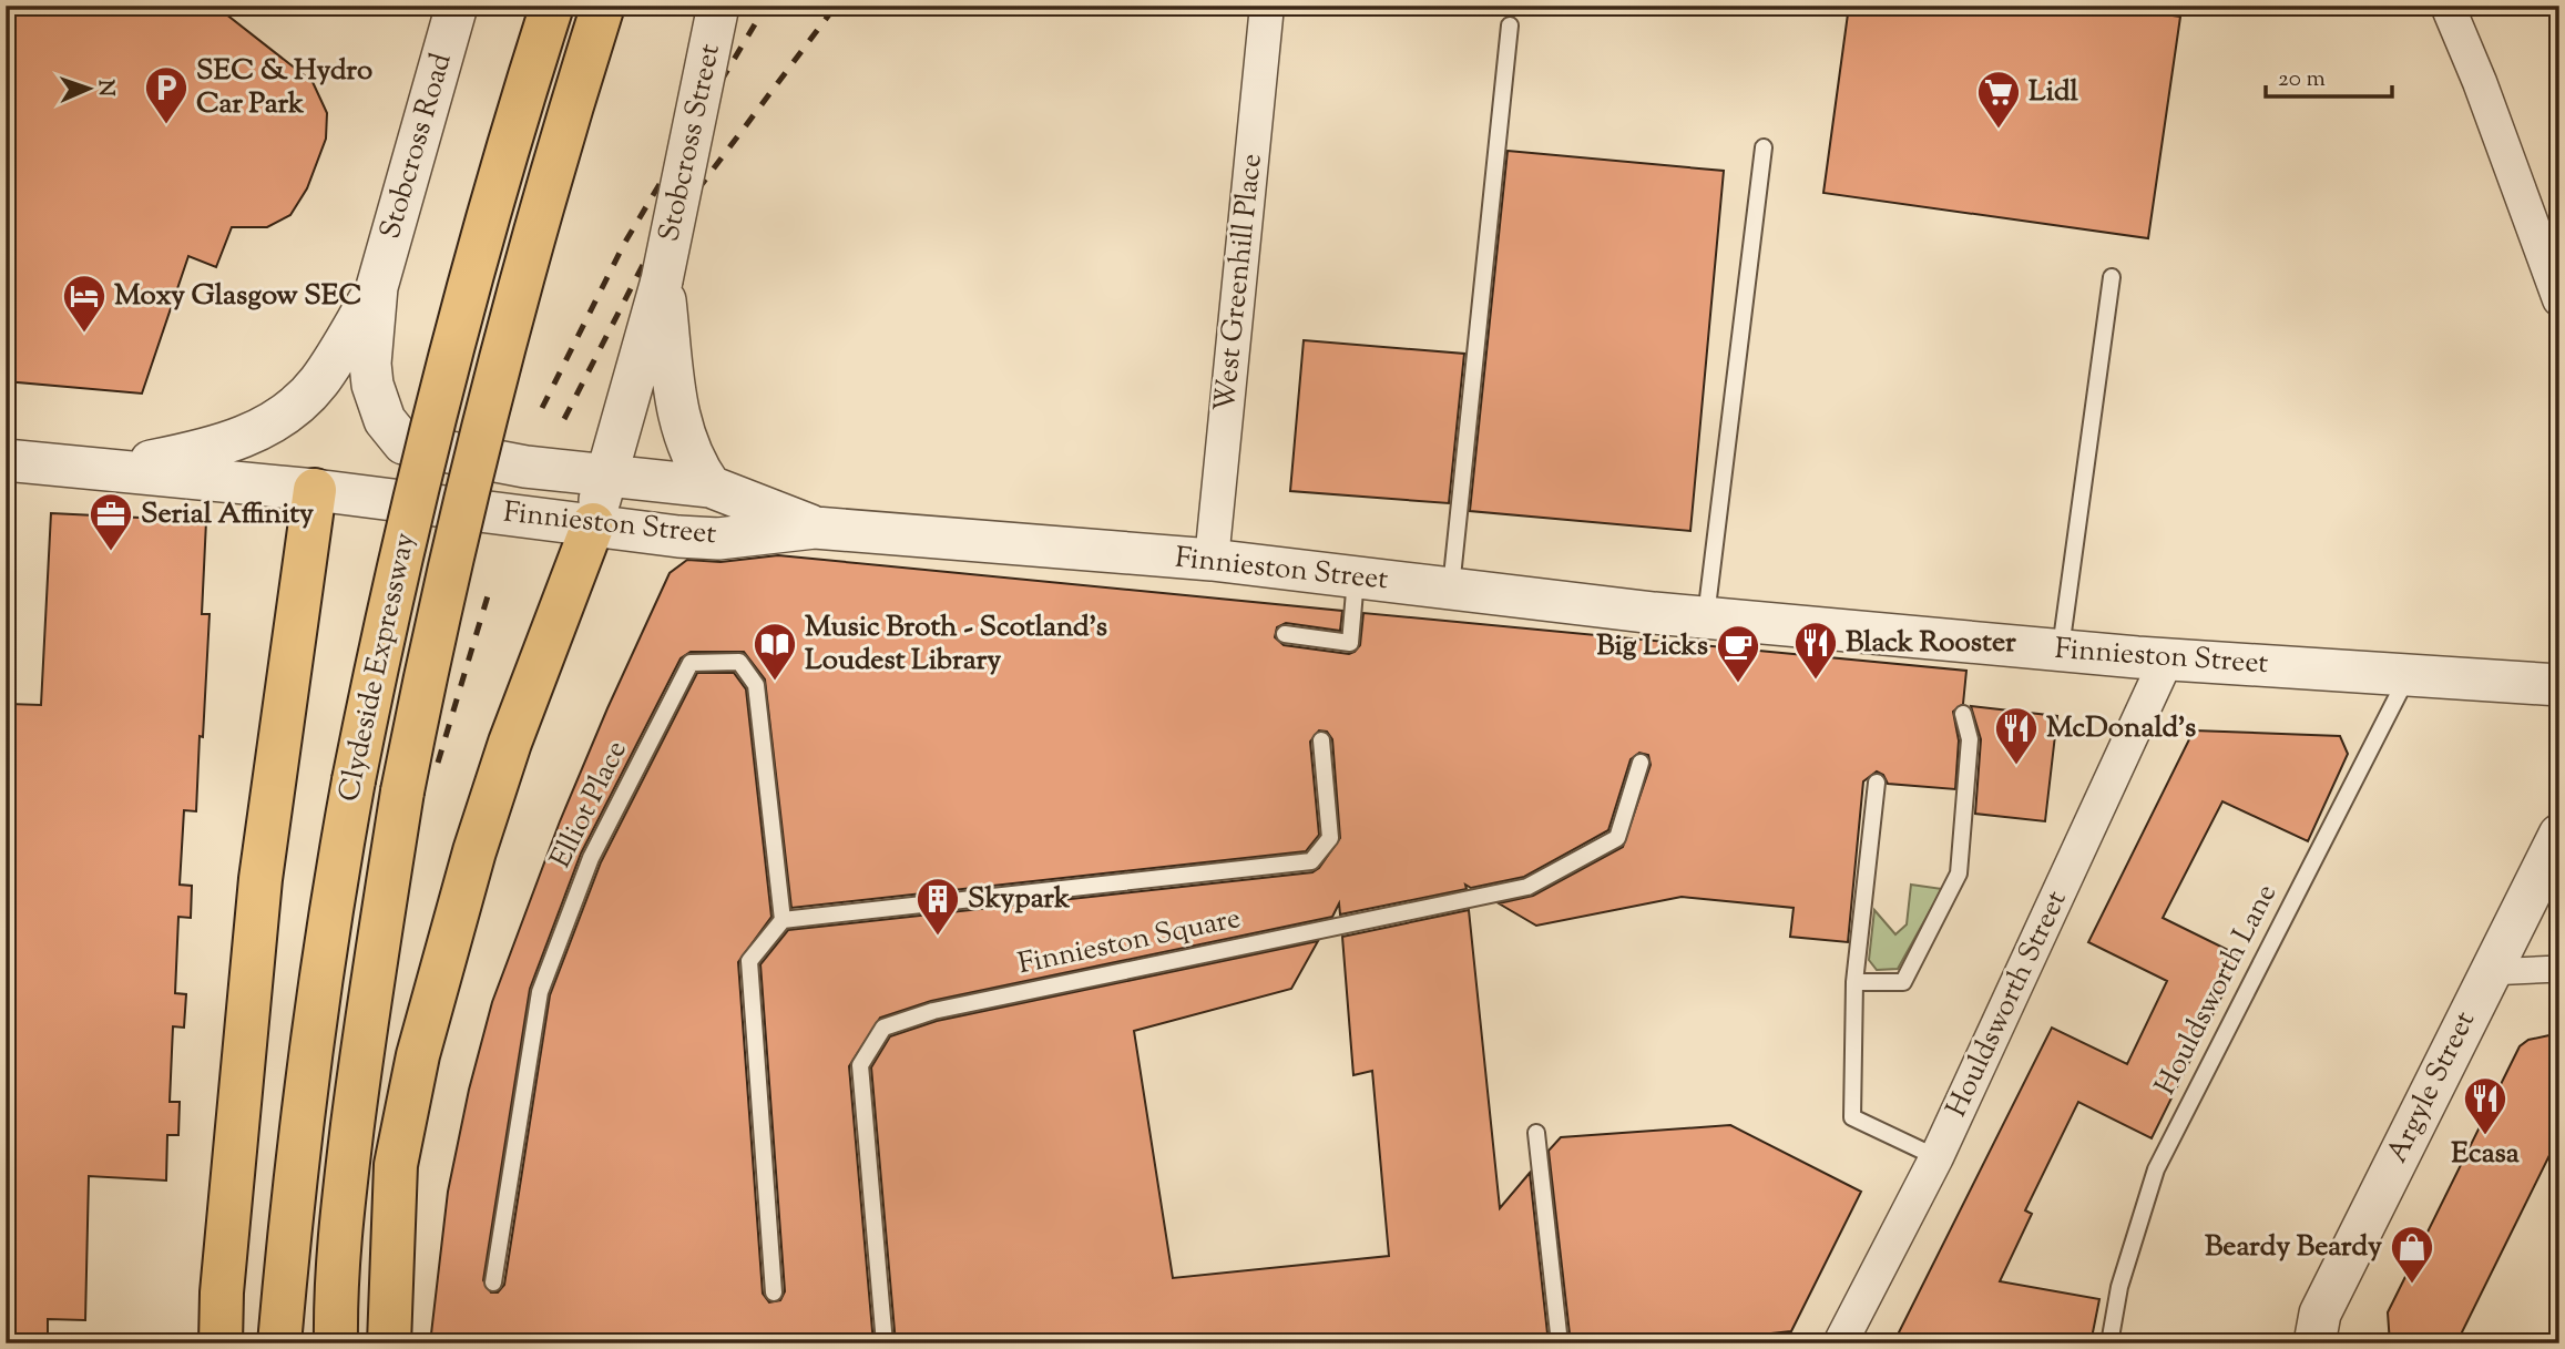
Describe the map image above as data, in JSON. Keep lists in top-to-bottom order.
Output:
{
  "streets": {
    "main road": ["Clydeside Expressway"],
    "street": [
      "Stobcross Street",
      "Stobcross Road",
      "West Greenhill Place",
      "Finnieston Street",
      "Houldsworth Street",
      "Argyle Street"
    ],
    "lane": ["Elliot Place", "Finnieston Square", "Houldsworth Lane"]
  },
  "crossings": [
    ["Stobcross Street", "Finnieston Street"],
    ["West Greenhill Place", "Finnieston Street"],
    ["Finnieston Street", "Houldsworth Lane"],
    ["Finnieston Street", "Houldsworth Street"]
  ],
  "places": {
    "parking": ["SEC & Hydro Car Park"],
    "supermarket": ["Lidl"],
    "hotel": ["Moxy Glasgow SEC"],
    "office": ["Serial Affinity"],
    "restaurant": ["Black Rooster", "McDonald's", "Ecasa"],
    "library": ["Music Broth - Scotland's Loudest Library"],
    "cafe": ["Big Licks"],
    "building": ["Skypark"],
    "shop": ["Beardy Beardy"]
  },
  "scale_bar": "20 m",
  "north": "right"
}
